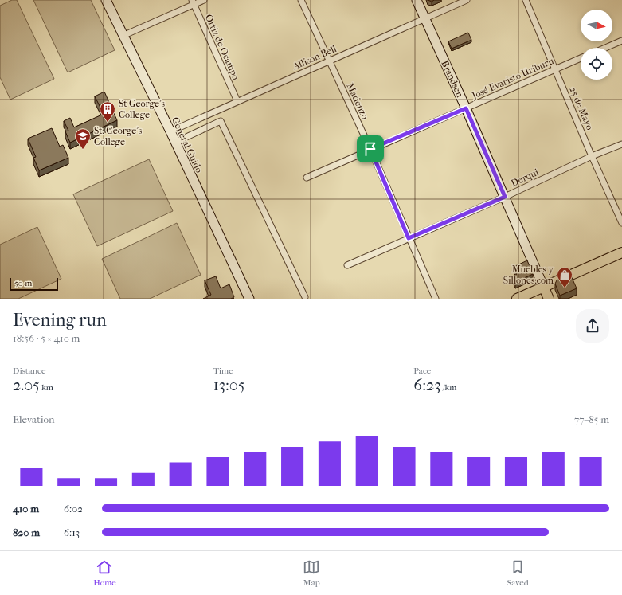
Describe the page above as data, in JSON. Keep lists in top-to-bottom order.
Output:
{
  "streets": {
    "main road": ["Brandsen", "General Guido"],
    "street": [
      "Ortiz de Ocampo",
      "Allison Bell",
      "José Evaristo Uriburu",
      "Matienzo",
      "25 de Mayo",
      "Derqui"
    ]
  },
  "crossings": [
    ["Ortiz de Ocampo", "Allison Bell"],
    ["Allison Bell", "Brandsen"],
    ["Allison Bell", "Matienzo"],
    ["Allison Bell", "General Guido"],
    ["José Evaristo Uriburu", "Brandsen"],
    ["José Evaristo Uriburu", "Matienzo"],
    ["José Evaristo Uriburu", "25 de Mayo"],
    ["Brandsen", "Derqui"],
    ["Matienzo", "Derqui"],
    ["25 de Mayo", "Derqui"]
  ],
  "places": {
    "building": ["St George's College"],
    "school or university": ["St. George's College"],
    "shop": ["Muebles y Sillones.com"]
  },
  "scale_bar": "50 m",
  "north": "right",
  "page": {
    "scale": "50 m",
    "heading": ["Evening run", "18:56 · 5 × 410 m"],
    "stats": [
      ["Distance", "2.05 km"],
      ["Time", "13:05"],
      ["Pace", "6:23 /km"]
    ],
    "chart": ["Elevation", "77–85 m"],
    "list": [
      {
        "name": "410 m",
        "note": "6:02"
      },
      {
        "name": "820 m",
        "note": "6:13"
      }
    ],
    "tabs": ["Home", "Map", "Saved"]
  }
}
